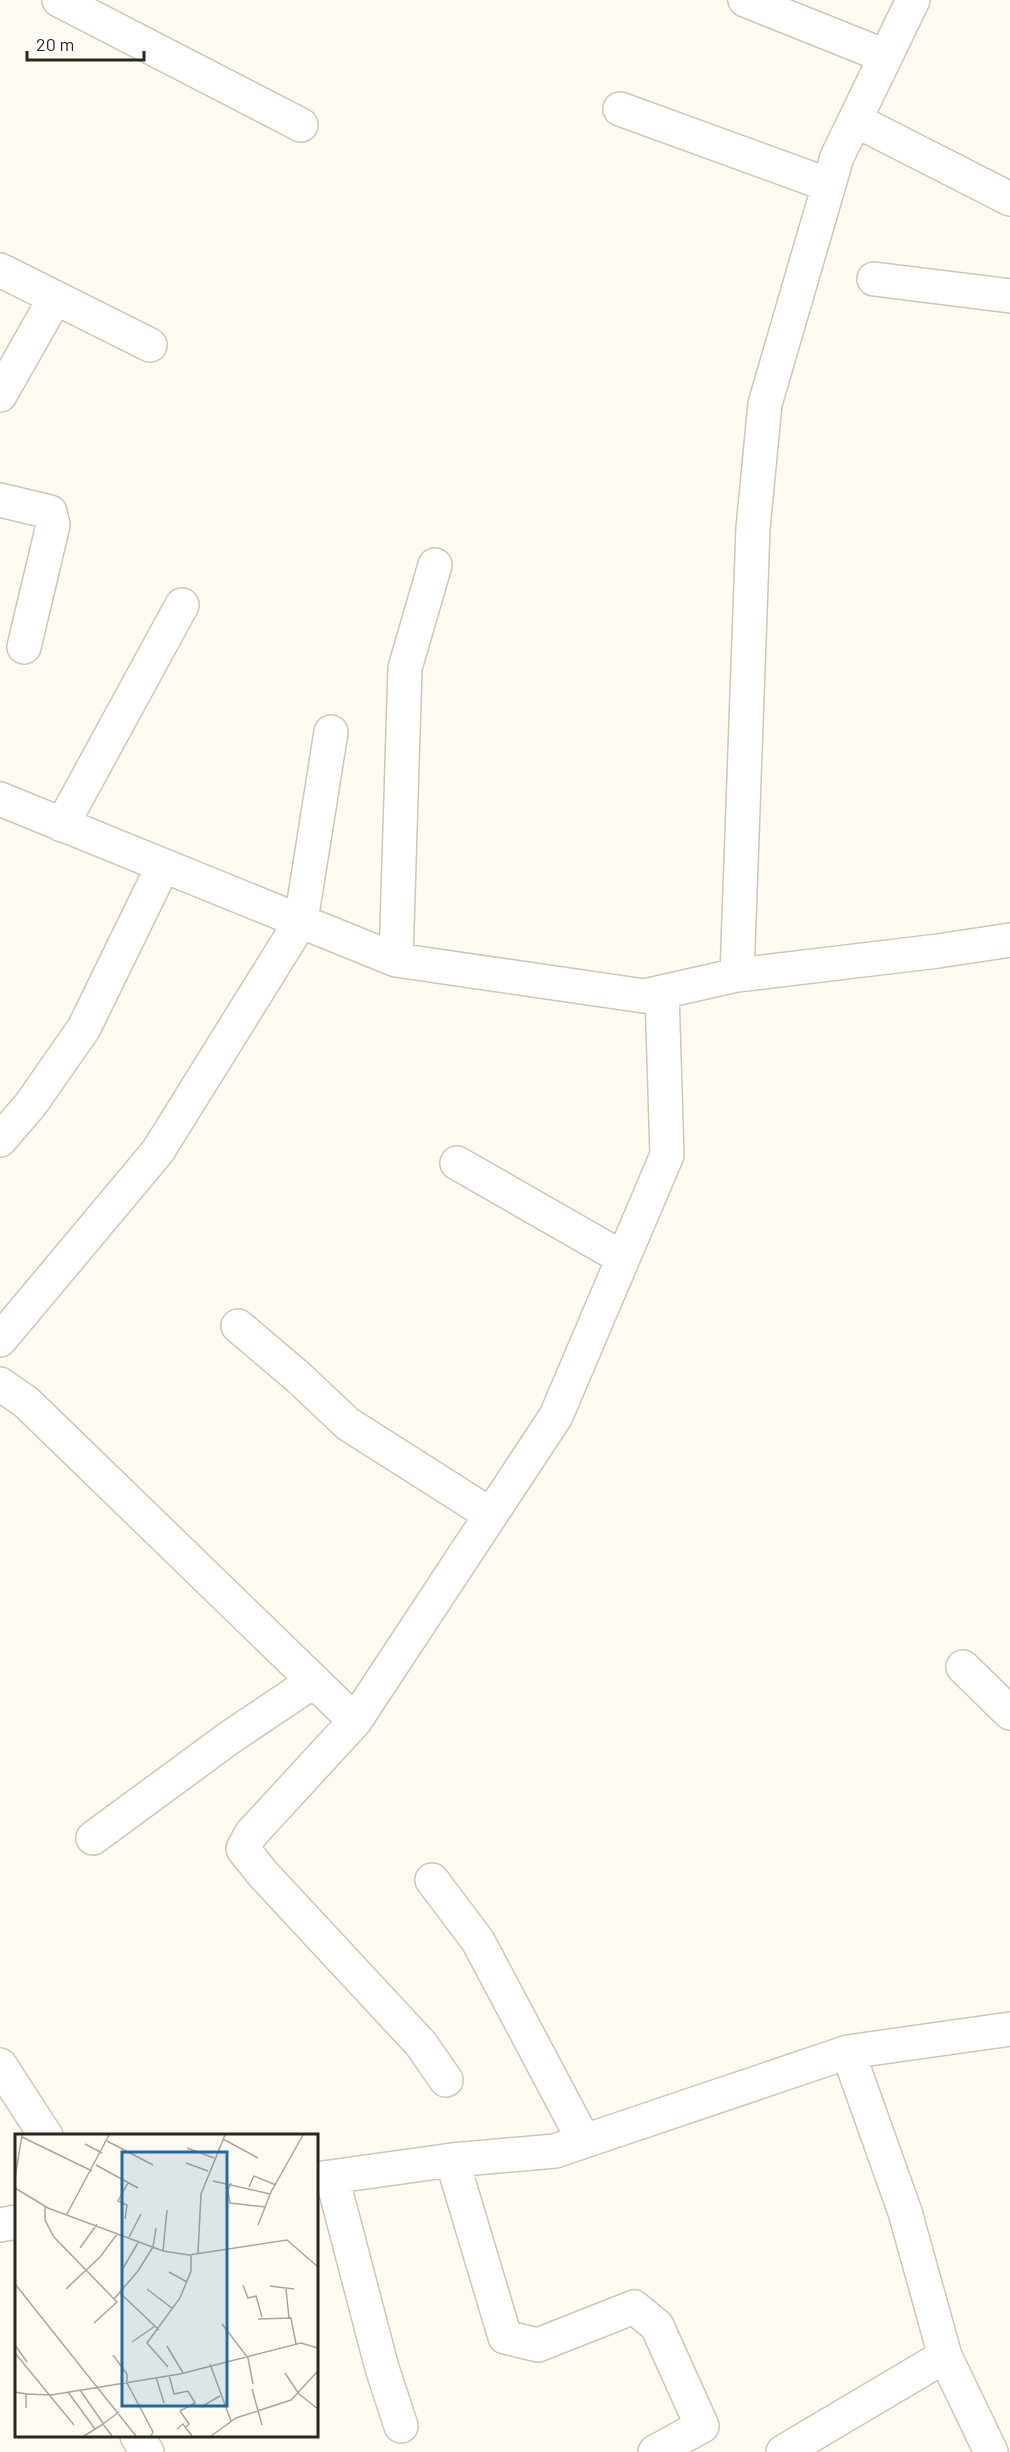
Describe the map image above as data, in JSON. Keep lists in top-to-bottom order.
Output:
{
  "scale_bar": "20 m"
}
